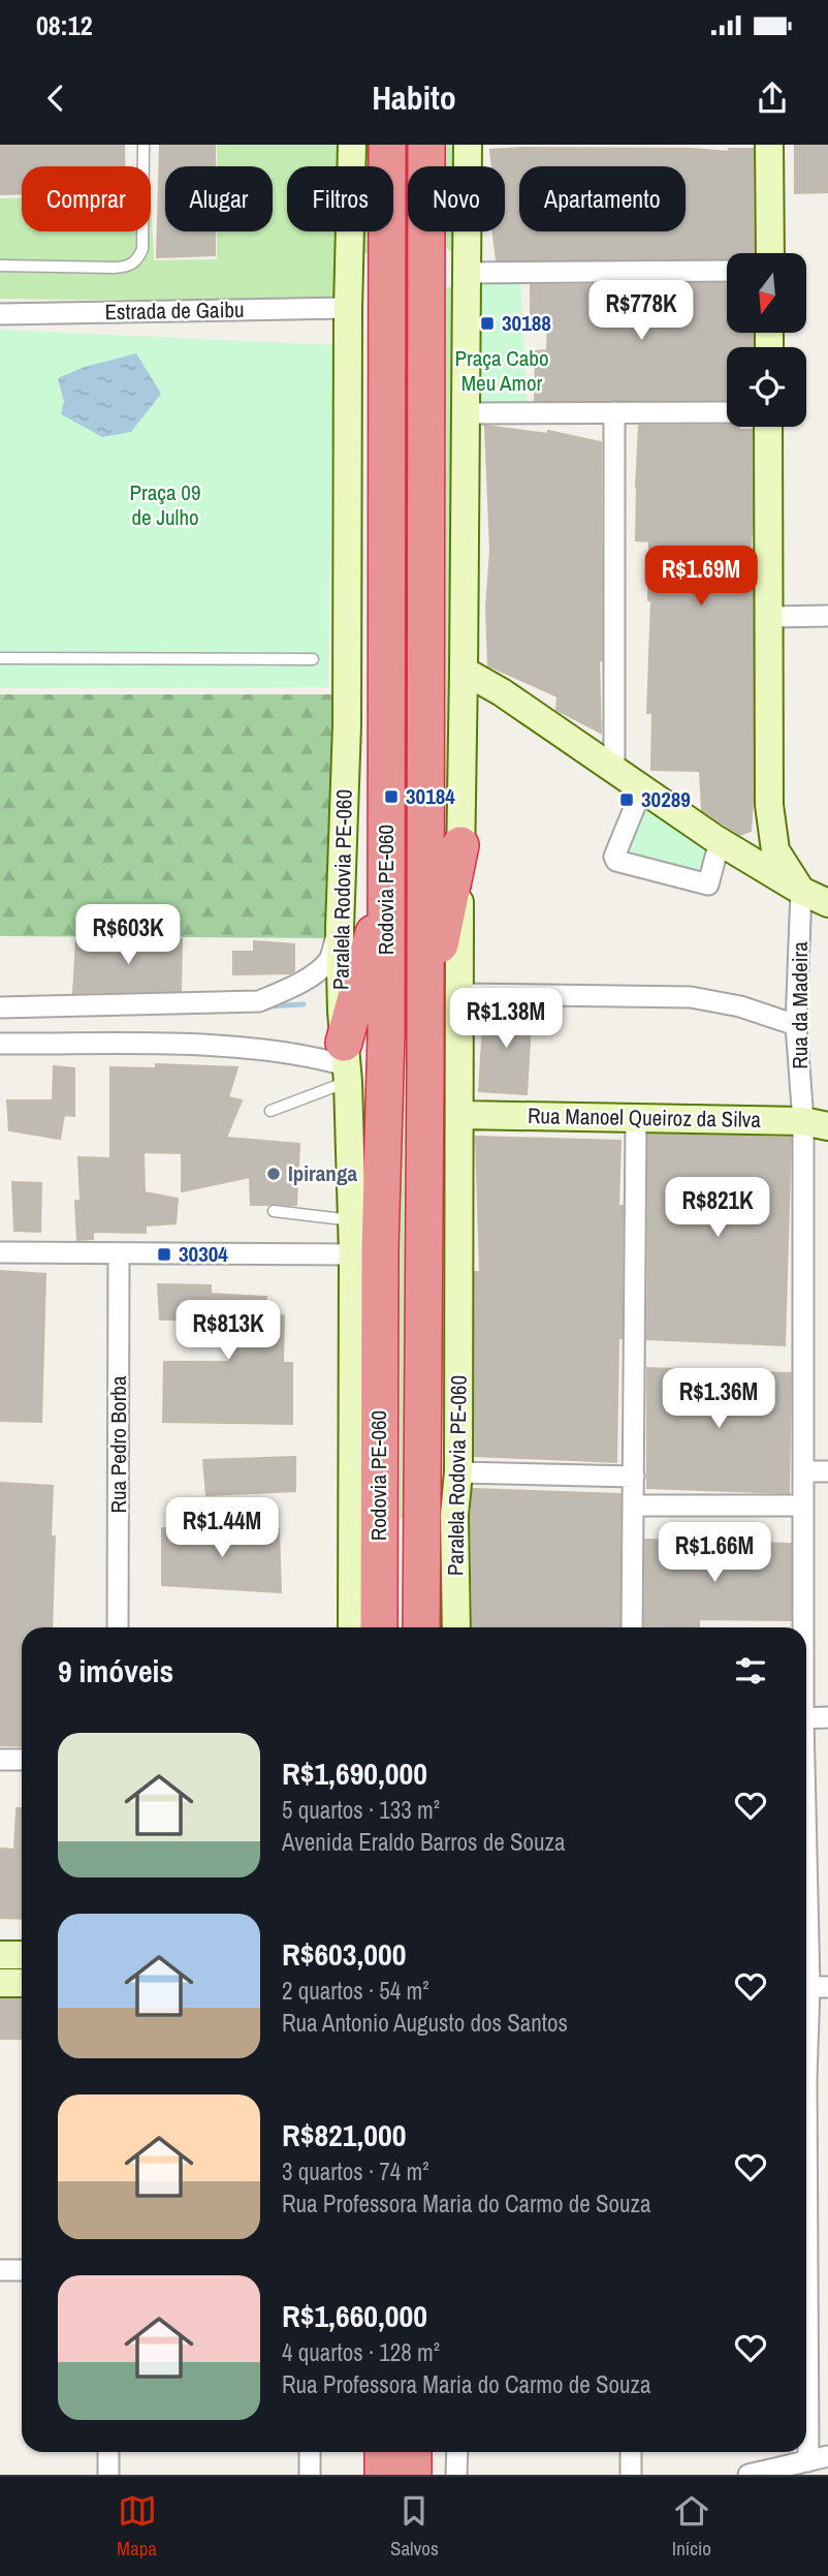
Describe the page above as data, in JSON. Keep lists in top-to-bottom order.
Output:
{
  "streets": {
    "highway": ["Rodovia PE-060"],
    "main road": ["Paralela Rodovia PE-060", "Rua Manoel Queiroz da Silva"],
    "street": ["Estrada de Gaibu", "Rua da Madeira", "Rua Pedro Borba"]
  },
  "crossings": [
    ["Estrada de Gaibu", "Paralela Rodovia PE-060"],
    ["Paralela Rodovia PE-060", "Rodovia PE-060"],
    ["Paralela Rodovia PE-060", "Rua Manoel Queiroz da Silva"],
    ["Rua da Madeira", "Rua Manoel Queiroz da Silva"]
  ],
  "parks": ["Praça Cabo Meu Amor", "Praça 09 de Julho"],
  "places": {
    "transit": [
      "30188",
      "30184",
      "30289",
      "30304"
    ],
    "other": ["Ipiranga"]
  },
  "north": "bottom",
  "page": {
    "status": "08:12",
    "header": "Habito",
    "chip": [
      "Comprar",
      "Alugar",
      "Filtros",
      "Novo",
      "Apartamento"
    ],
    "price": [
      "R$778K",
      "R$1.69M",
      "R$603K",
      "R$1.38M",
      "R$821K",
      "R$813K",
      "R$1.36M",
      "R$1.44M",
      "R$1.66M"
    ],
    "heading": "9 imóveis",
    "list": [
      {
        "name": "R$1,690,000",
        "note": "5 quartos · 133 m² · Avenida Eraldo Barros de Souza"
      },
      {
        "name": "R$603,000",
        "note": "2 quartos · 54 m² · Rua Antonio Augusto dos Santos"
      },
      {
        "name": "R$821,000",
        "note": "3 quartos · 74 m² · Rua Professora Maria do Carmo de Souza"
      },
      {
        "name": "R$1,660,000",
        "note": "4 quartos · 128 m² · Rua Professora Maria do Carmo de Souza"
      }
    ],
    "tabs": ["Mapa", "Salvos", "Início"]
  }
}
